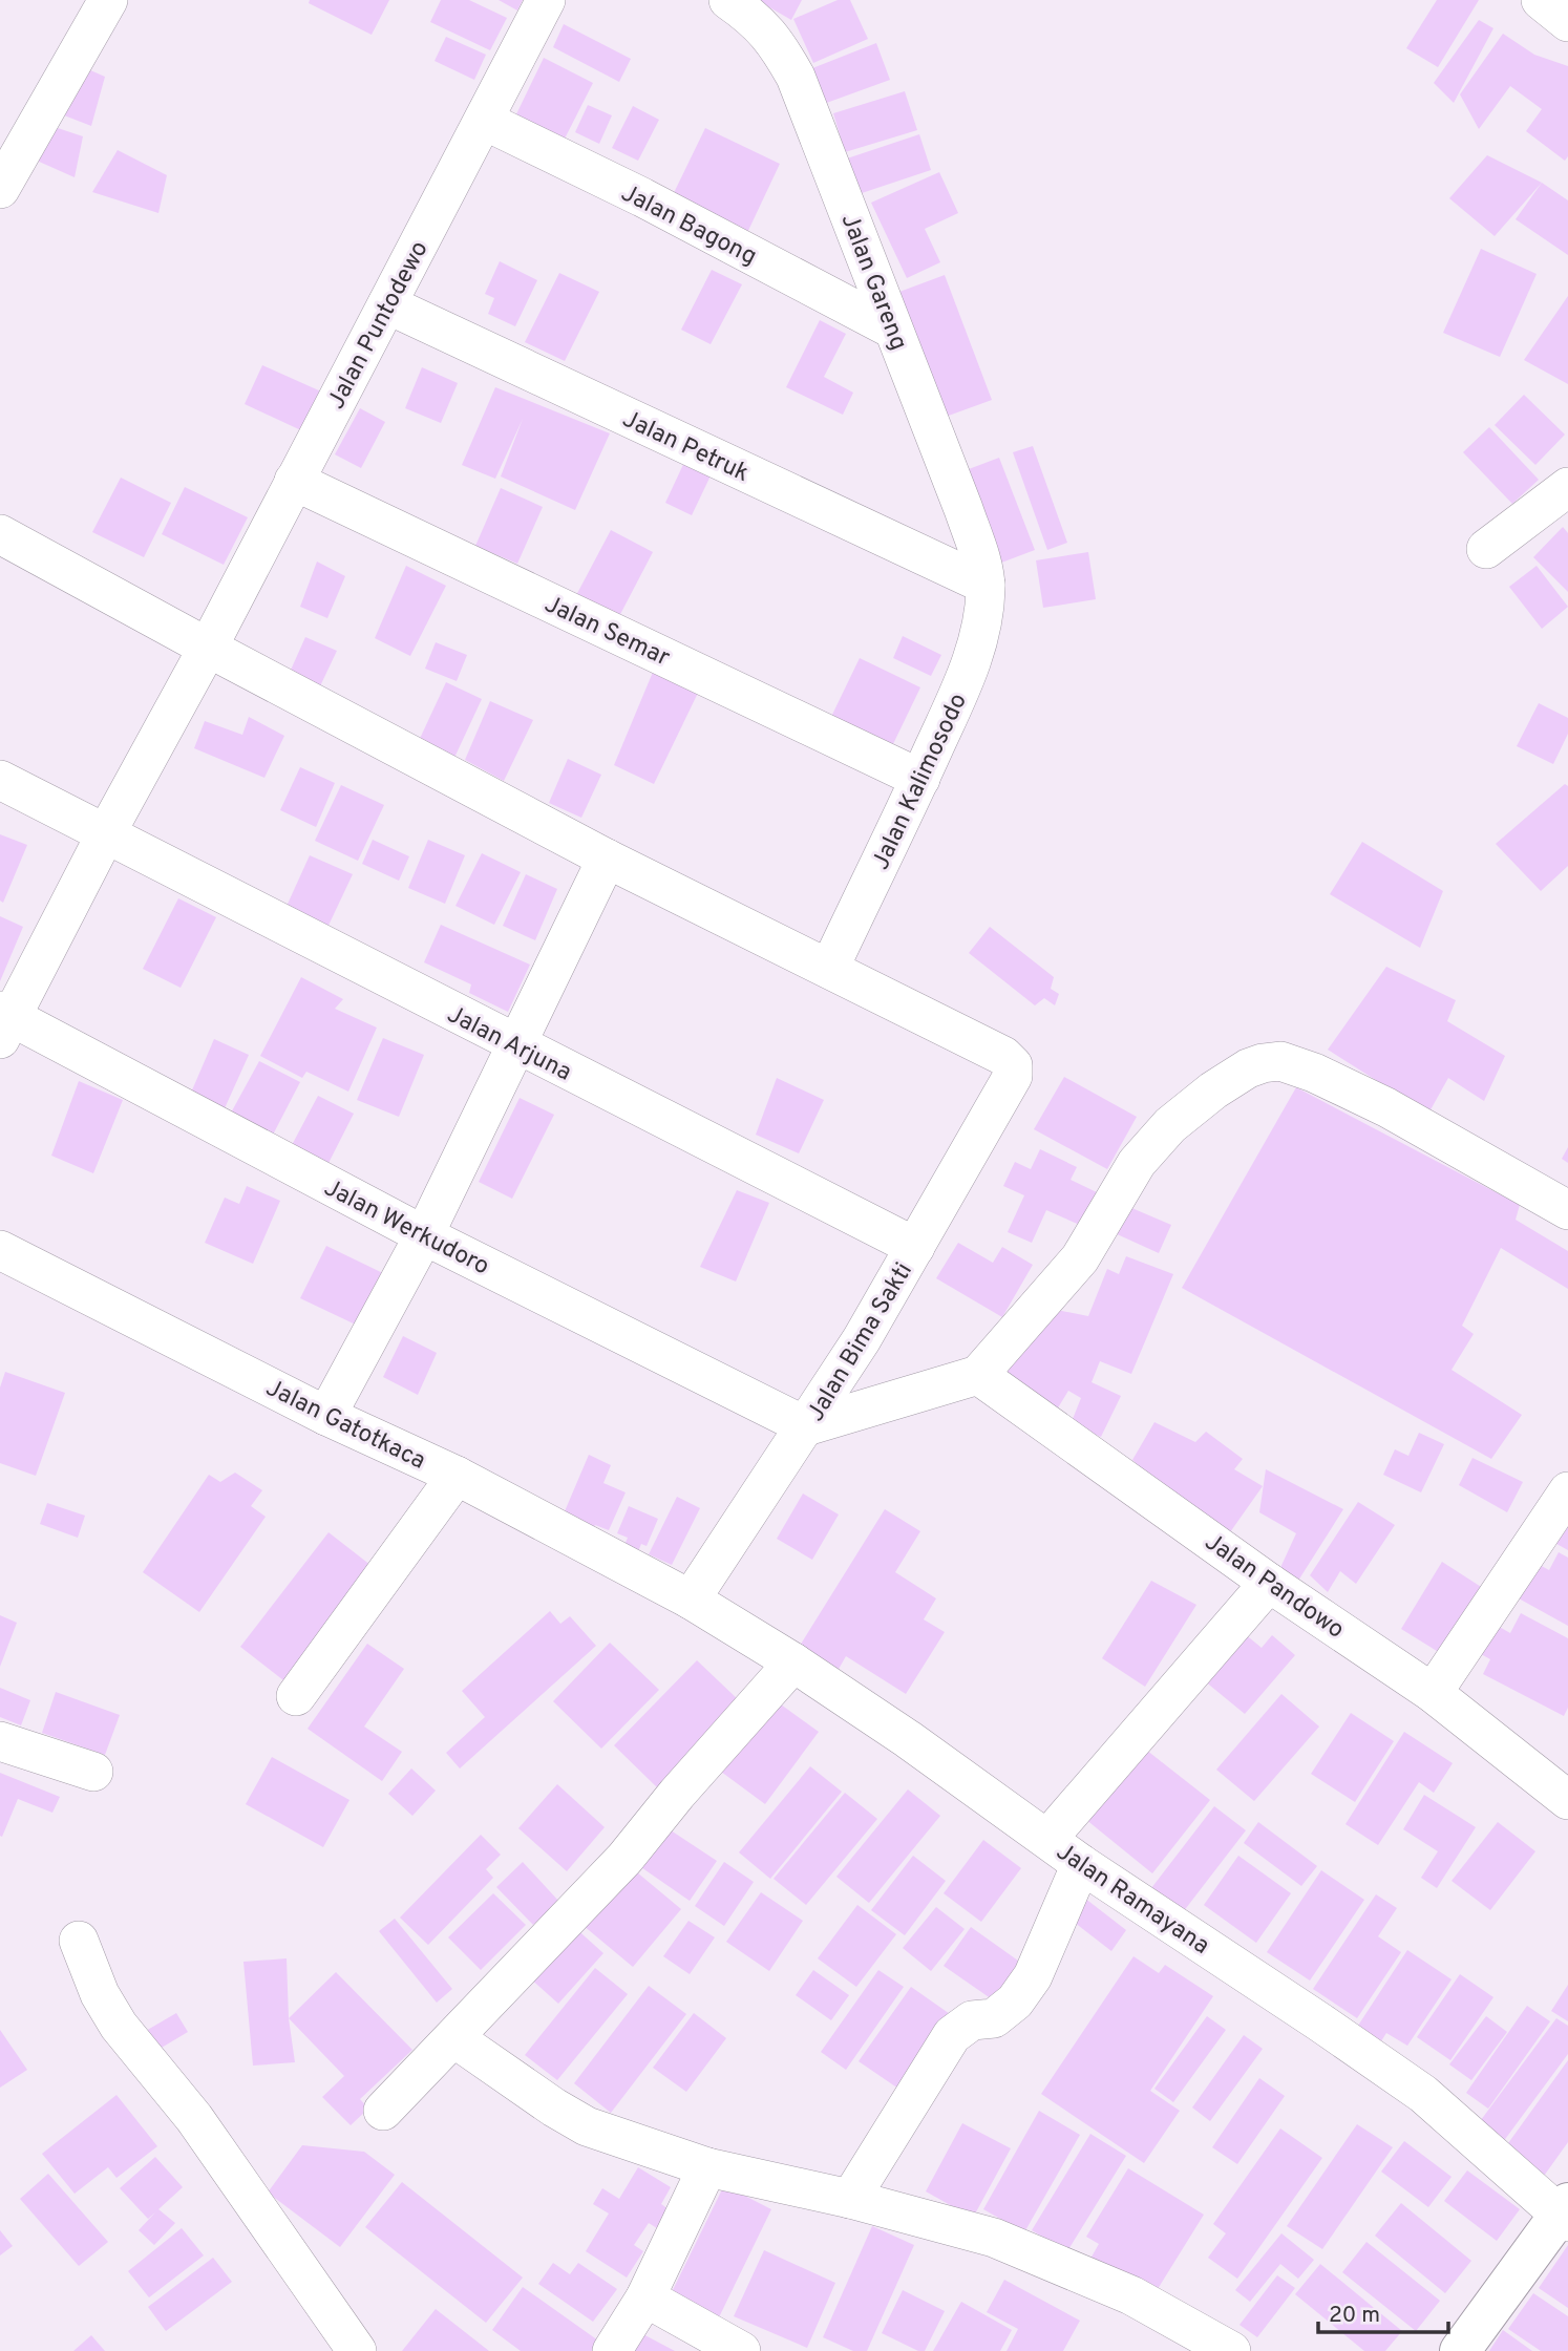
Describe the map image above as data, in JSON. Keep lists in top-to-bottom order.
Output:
{
  "streets": {
    "street": [
      "Jalan Bagong",
      "Jalan Gareng",
      "Jalan Puntodewo",
      "Jalan Petruk",
      "Jalan Semar",
      "Jalan Kalimosodo",
      "Jalan Arjuna",
      "Jalan Werkudoro",
      "Jalan Bima Sakti",
      "Jalan Gatotkaca",
      "Jalan Pandowo",
      "Jalan Ramayana"
    ]
  },
  "crossings": [
    ["Jalan Bagong", "Jalan Gareng"],
    ["Jalan Bagong", "Jalan Puntodewo"],
    ["Jalan Gareng", "Jalan Petruk"],
    ["Jalan Gareng", "Jalan Kalimosodo"],
    ["Jalan Puntodewo", "Jalan Petruk"],
    ["Jalan Puntodewo", "Jalan Semar"],
    ["Jalan Puntodewo", "Jalan Arjuna"],
    ["Jalan Puntodewo", "Jalan Werkudoro"],
    ["Jalan Petruk", "Jalan Kalimosodo"],
    ["Jalan Semar", "Jalan Kalimosodo"],
    ["Jalan Kalimosodo", "Jalan Bima Sakti"],
    ["Jalan Arjuna", "Jalan Bima Sakti"],
    ["Jalan Werkudoro", "Jalan Bima Sakti"],
    ["Jalan Bima Sakti", "Jalan Gatotkaca"],
    ["Jalan Bima Sakti", "Jalan Ramayana"],
    ["Jalan Gatotkaca", "Jalan Ramayana"]
  ],
  "scale_bar": "20 m"
}
